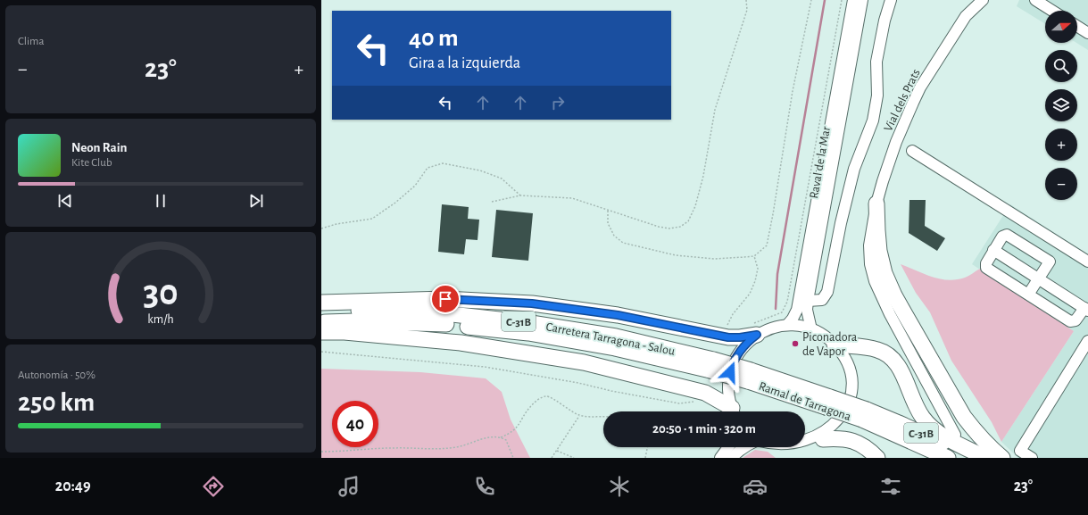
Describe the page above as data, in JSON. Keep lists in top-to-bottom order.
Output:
{
  "streets": {
    "highway": ["C-31B", "Carretera Tarragona - Salou", "Ramal de Tarragona"],
    "street": ["Vial dels Prats", "Raval de la Mar"]
  },
  "crossings": [
    ["C-31B", "Ramal de Tarragona"],
    ["Carretera Tarragona - Salou", "Ramal de Tarragona"]
  ],
  "places": ["Piconadora de Vapor"],
  "north": "right",
  "page": {
    "tile": [
      "Clima",
      ["Autonomía · 50%", "250 km"]
    ],
    "map_buttons": ["+", "−"],
    "turn": ["40 m", "Gira a la izquierda"],
    "heat": ["−", "23°", "+"],
    "song": ["Neon Rain", "Kite Club"],
    "limit": "40",
    "trip": "20:50 · 1 min · 320 m",
    "tabs": ["20:49", "23°"],
    "gauge": ["30", "km/h"]
  }
}
